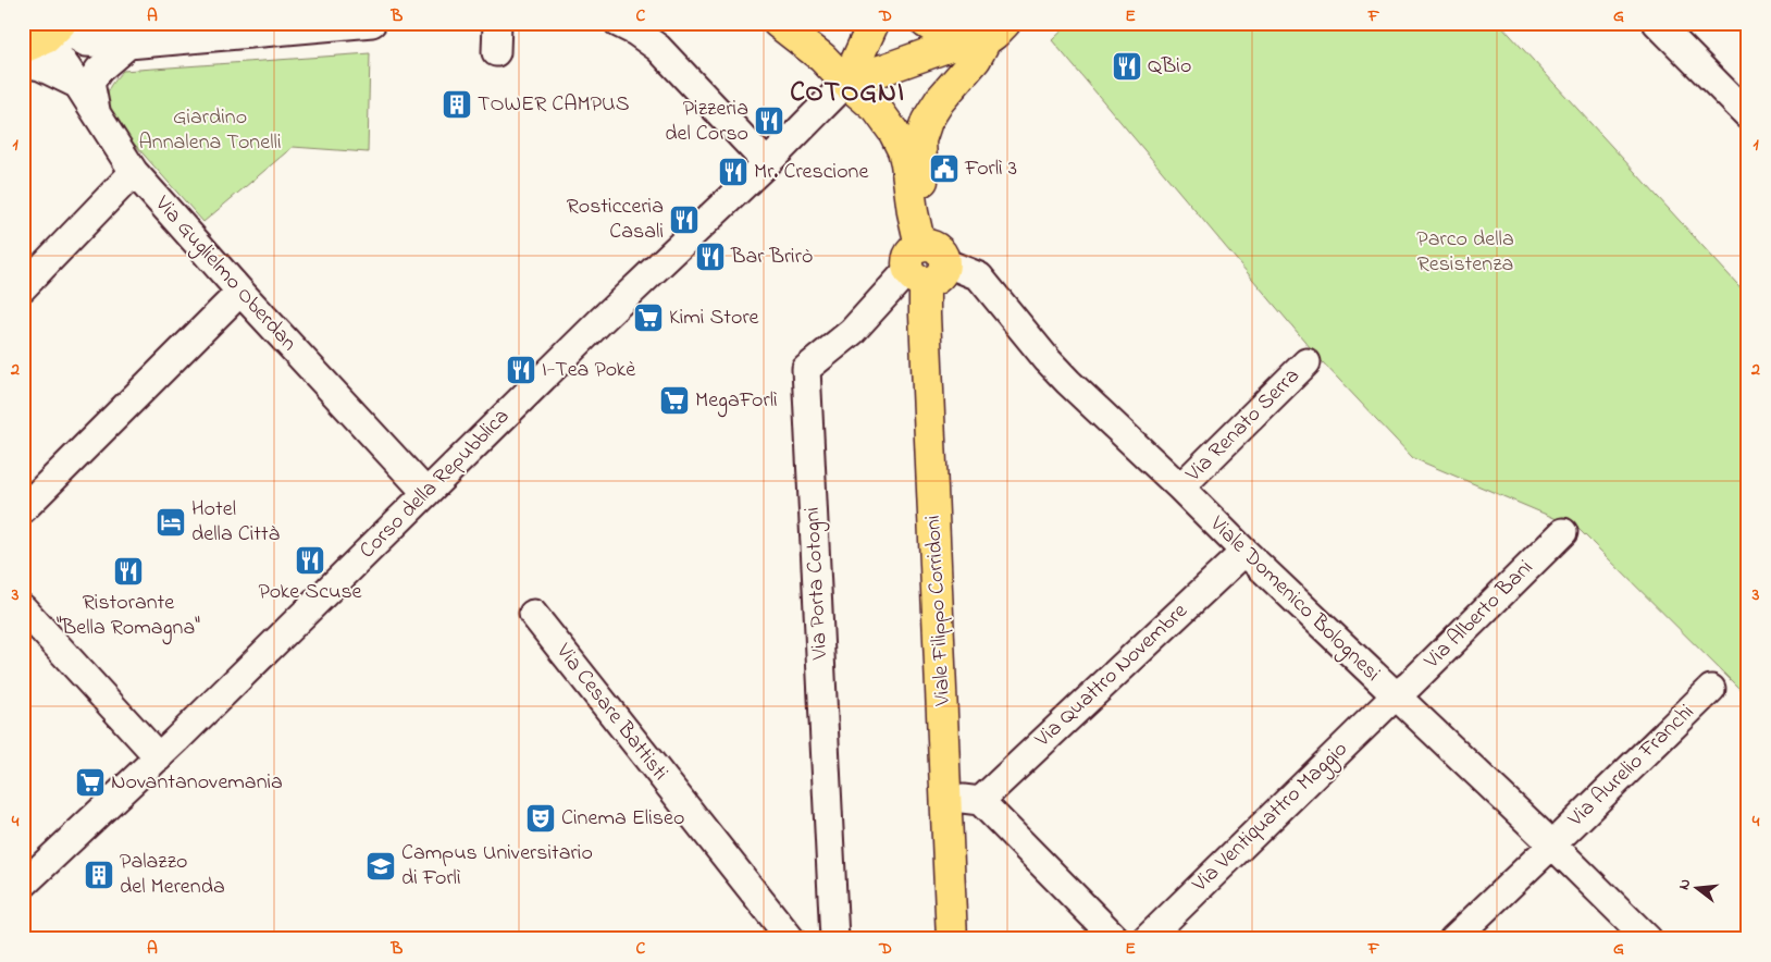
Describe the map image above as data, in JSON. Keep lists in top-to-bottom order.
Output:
{
  "streets": {
    "main road": ["Viale Filippo Corridoni"],
    "street": [
      "Via Guglielmo Oberdan",
      "Via Renato Serra",
      "Corso della Repubblica",
      "Via Porta Cotogni",
      "Viale Domenico Bolognesi",
      "Via Alberto Bani",
      "Via Quattro Novembre",
      "Via Cesare Battisti",
      "Via Aurelio Franchi",
      "Via Ventiquattro Maggio"
    ]
  },
  "crossings": [
    ["Via Guglielmo Oberdan", "Corso della Repubblica"],
    ["Via Renato Serra", "Viale Domenico Bolognesi"],
    ["Corso della Repubblica", "Viale Filippo Corridoni"],
    ["Via Porta Cotogni", "Viale Domenico Bolognesi"],
    ["Via Porta Cotogni", "Viale Filippo Corridoni"],
    ["Viale Domenico Bolognesi", "Viale Filippo Corridoni"],
    ["Viale Domenico Bolognesi", "Via Alberto Bani"],
    ["Viale Domenico Bolognesi", "Via Quattro Novembre"],
    ["Viale Domenico Bolognesi", "Via Aurelio Franchi"],
    ["Viale Domenico Bolognesi", "Via Ventiquattro Maggio"],
    ["Via Alberto Bani", "Via Ventiquattro Maggio"]
  ],
  "districts": ["COTOGNI"],
  "parks": ["Giardino Annalena Tonelli", "Parco della Resistenza"],
  "places": {
    "restaurant": [
      "QBio",
      "Pizzeria del Corso",
      "Mr. Crescione",
      "Rosticceria Casali",
      "Bar Brirò",
      "I-Tea Pokè",
      "Poke Scuse",
      "Ristorante \"Bella Romagna\""
    ],
    "building": ["TOWER CAMPUS", "Palazzo del Merenda"],
    "public building": ["Forlì 3"],
    "supermarket": ["Kimi Store", "MegaForlì", "Novantanovemania"],
    "hotel": ["Hotel della Città"],
    "theatre": ["Cinema Eliseo"],
    "school or university": ["Campus Universitario di Forlì"]
  },
  "north": "left",
  "grid": {
    "columns": [
      "A",
      "B",
      "C",
      "D",
      "E",
      "F",
      "G"
    ],
    "rows": [
      "1",
      "2",
      "3",
      "4"
    ]
  }
}
